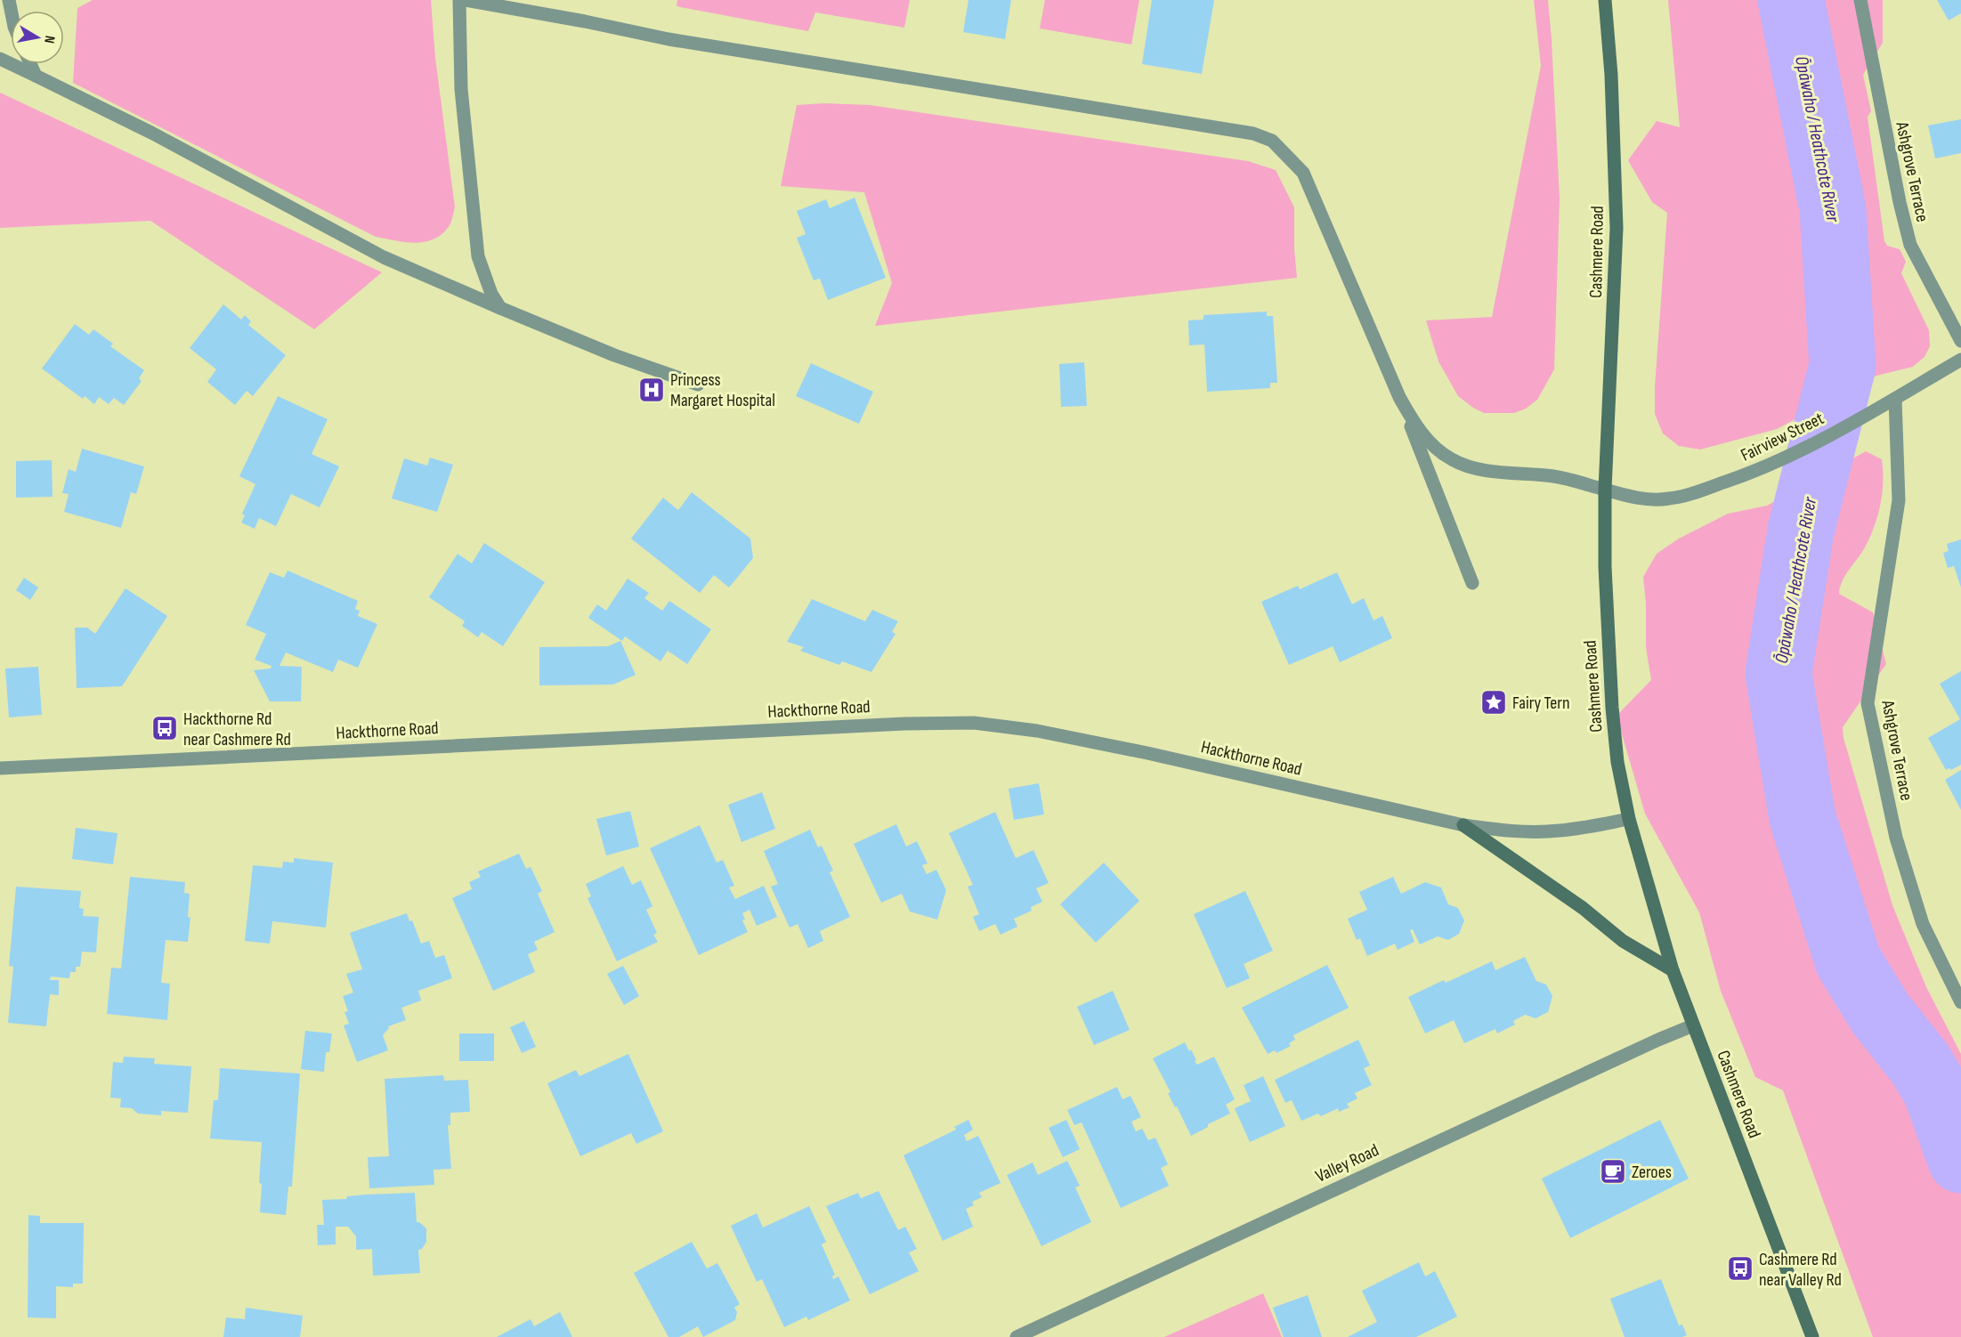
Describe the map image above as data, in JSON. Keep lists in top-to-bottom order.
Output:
{
  "streets": {
    "main road": ["Cashmere Road"],
    "street": [
      "Ashgrove Terrace",
      "Fairview Street",
      "Hackthorne Road",
      "Valley Road"
    ]
  },
  "crossings": [
    ["Ashgrove Terrace", "Fairview Street"],
    ["Cashmere Road", "Fairview Street"],
    ["Cashmere Road", "Hackthorne Road"],
    ["Cashmere Road", "Valley Road"]
  ],
  "water": ["Ōpāwaho / Heathcote River"],
  "places": {
    "hospital": ["Princess Margaret Hospital"],
    "place": ["Fairy Tern"],
    "bus stop": ["Hackthorne Rd near Cashmere Rd", "Cashmere Rd near Valley Rd"],
    "cafe": ["Zeroes"]
  },
  "north": "right"
}
